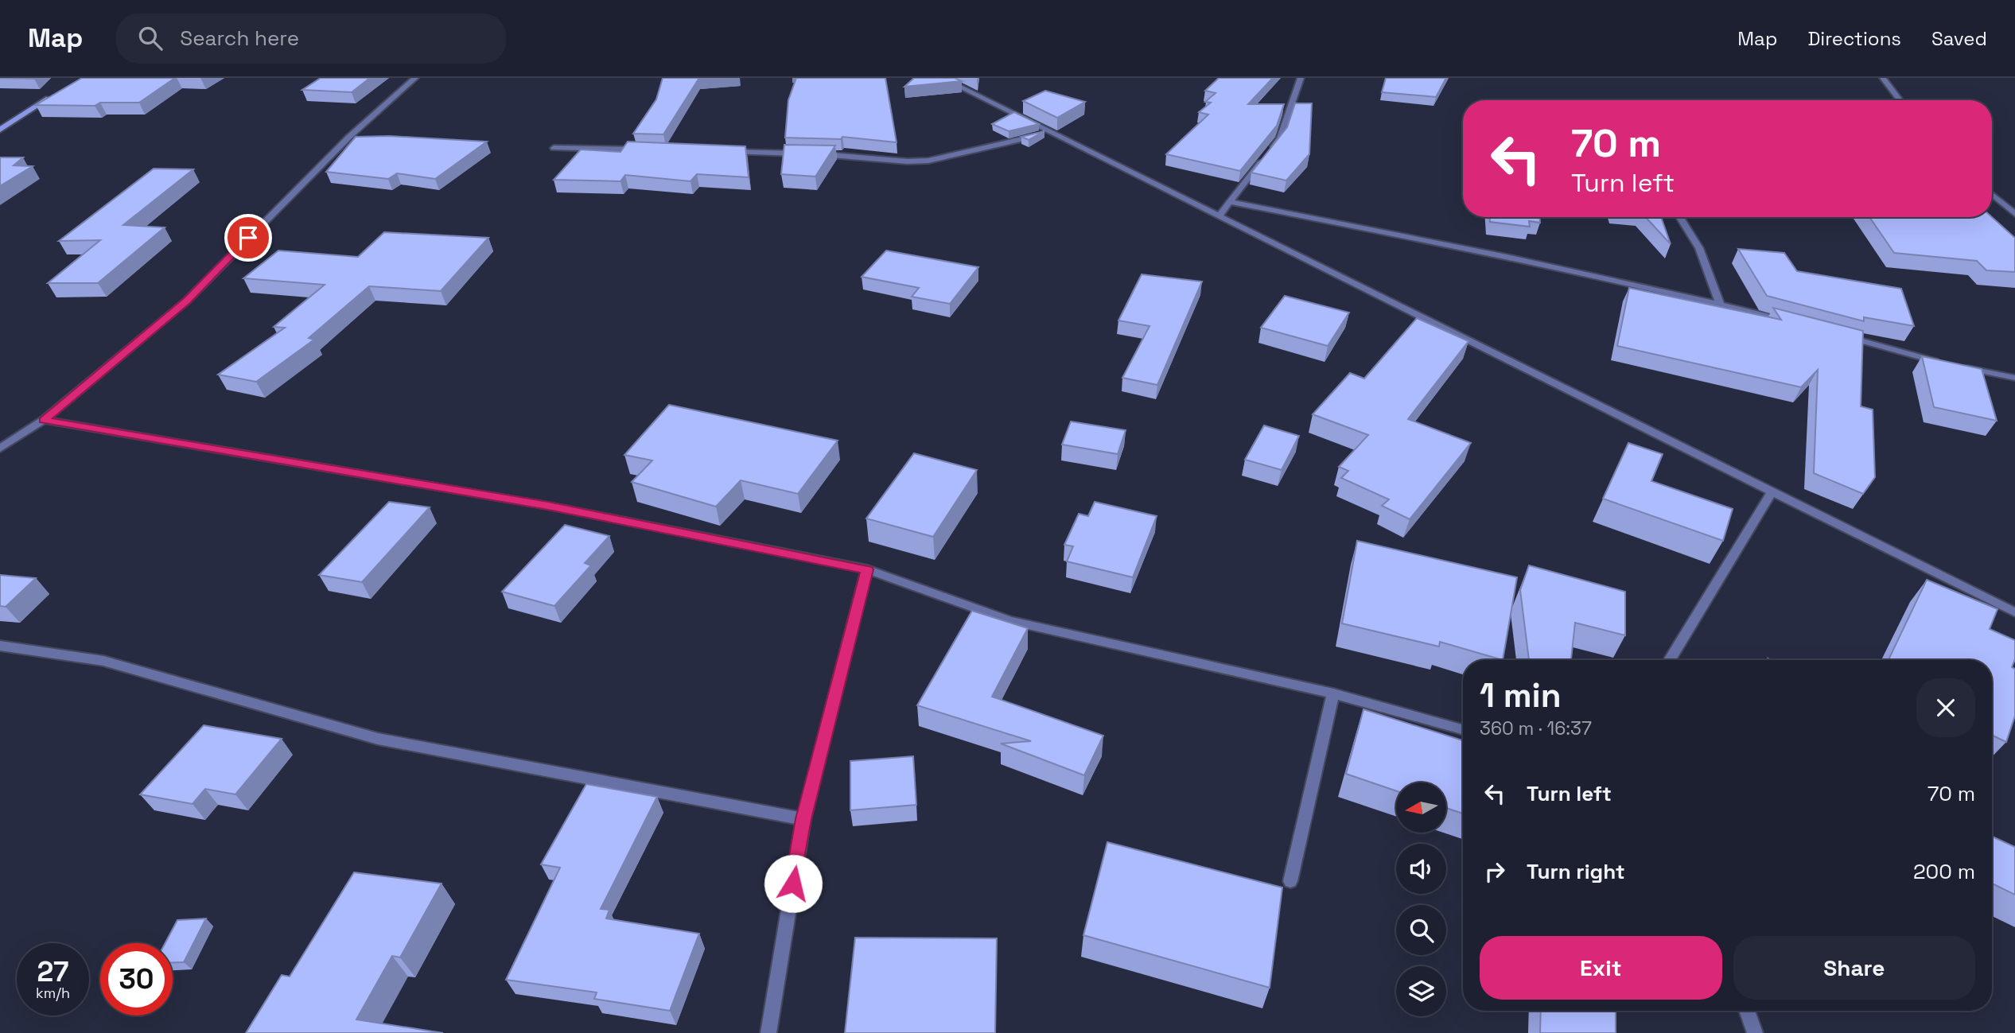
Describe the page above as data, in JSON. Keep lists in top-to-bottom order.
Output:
{
  "north": "left",
  "page": {
    "header": "Map",
    "search": "Search here",
    "nav": ["Map", "Directions", "Saved"],
    "turn": ["70 m", "Turn left"],
    "heading": ["1 min", "360 m · 16:37"],
    "list": [
      {
        "name": "Turn left",
        "value": "70 m"
      },
      {
        "name": "Turn right",
        "value": "200 m"
      }
    ],
    "buttons": ["Exit", "Share"],
    "speed": "27 km/h",
    "limit": "30"
  }
}
